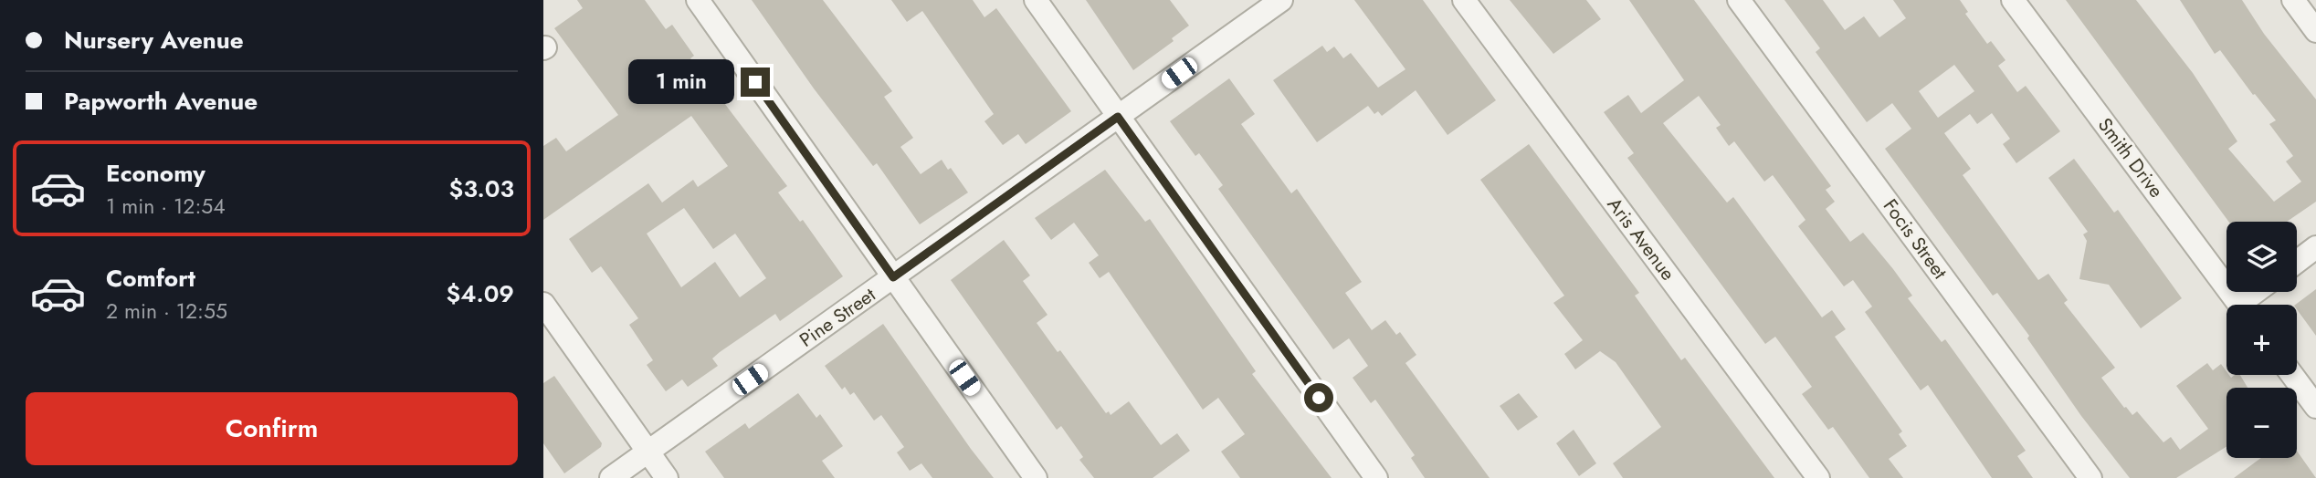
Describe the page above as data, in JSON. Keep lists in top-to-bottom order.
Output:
{
  "streets": {
    "street": [
      "Smith Drive",
      "Aris Avenue",
      "Focis Street",
      "Pine Street"
    ]
  },
  "page": {
    "banner": ["Nursery Avenue", "Papworth Avenue"],
    "bubble": "1 min",
    "list": [
      {
        "name": "Economy",
        "note": "1 min · 12:54",
        "value": "$3.03"
      },
      {
        "name": "Comfort",
        "note": "2 min · 12:55",
        "value": "$4.09"
      }
    ],
    "map_buttons": ["+", "−"],
    "buttons": "Confirm"
  }
}
